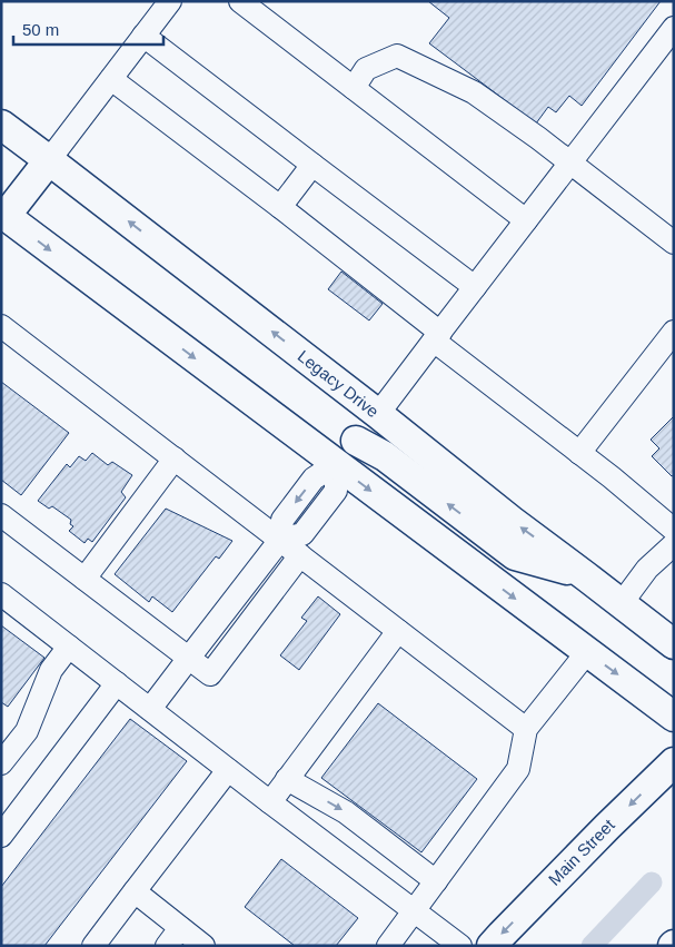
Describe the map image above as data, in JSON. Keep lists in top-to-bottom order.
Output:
{
  "streets": {
    "main road": ["Legacy Drive", "Main Street"]
  },
  "one_way": ["Main Street"],
  "scale_bar": "50 m"
}
